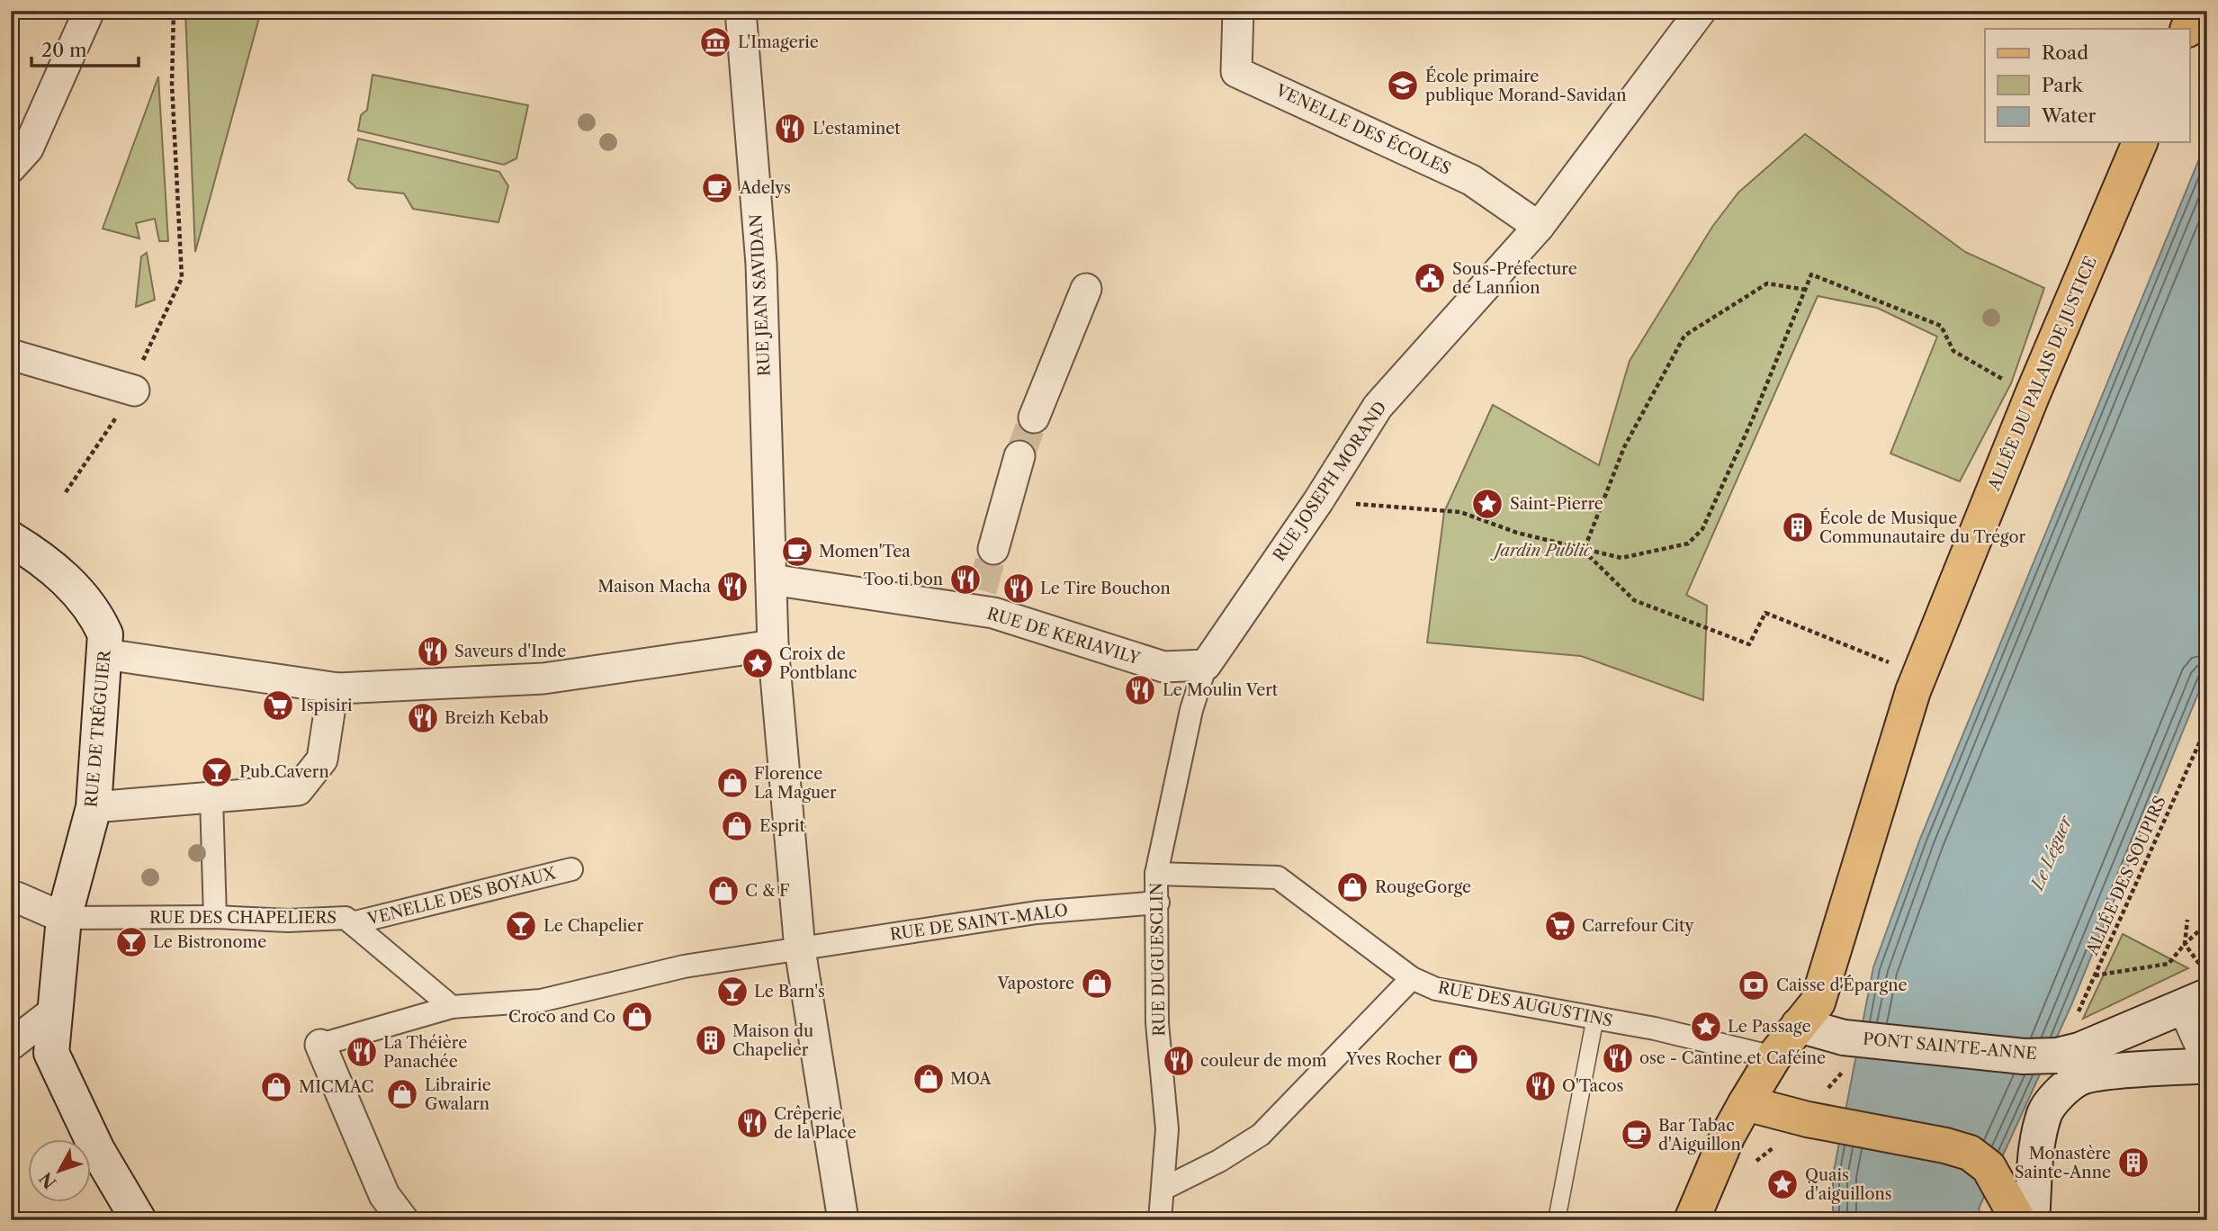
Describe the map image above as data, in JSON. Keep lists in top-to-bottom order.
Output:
{
  "streets": {
    "main road": ["ALLÉE DU PALAIS DE JUSTICE", "RUE DE TRÉGUIER", "PONT SAINTE-ANNE"],
    "street": [
      "VENELLE DES ÉCOLES",
      "RUE JEAN SAVIDAN",
      "RUE JOSEPH MORAND",
      "RUE DE KERIAVILY",
      "VENELLE DES BOYAUX",
      "RUE DES CHAPELIERS",
      "RUE DE SAINT-MALO",
      "RUE DUGUESCLIN",
      "RUE DES AUGUSTINS"
    ],
    "path": ["ALLÉE DES SOUPIRS"]
  },
  "crossings": [
    ["VENELLE DES ÉCOLES", "RUE JOSEPH MORAND"],
    ["RUE JEAN SAVIDAN", "RUE DE KERIAVILY"],
    ["RUE JEAN SAVIDAN", "RUE DE SAINT-MALO"],
    ["ALLÉE DU PALAIS DE JUSTICE", "PONT SAINTE-ANNE"],
    ["RUE JOSEPH MORAND", "RUE DE KERIAVILY"],
    ["RUE JOSEPH MORAND", "RUE DUGUESCLIN"],
    ["RUE DE KERIAVILY", "RUE DUGUESCLIN"],
    ["RUE DE TRÉGUIER", "RUE DES CHAPELIERS"],
    ["VENELLE DES BOYAUX", "RUE DES CHAPELIERS"],
    ["RUE DE SAINT-MALO", "RUE DUGUESCLIN"],
    ["RUE DUGUESCLIN", "RUE DES AUGUSTINS"]
  ],
  "water": ["Le Léguer"],
  "parks": ["Jardin Public"],
  "places": {
    "museum": ["L'Imagerie"],
    "school or university": ["École primaire publique Morand-Savidan"],
    "restaurant": [
      "L'estaminet",
      "Too ti bon",
      "Maison Macha",
      "Le Tire Bouchon",
      "Saveurs d'Inde",
      "Le Moulin Vert",
      "Breizh Kebab",
      "La Théière Panachée",
      "ose - Cantine et Caféine",
      "couleur de mom",
      "O'Tacos",
      "Crêperie de la Place"
    ],
    "cafe": ["Adelys", "Momen'Tea", "Bar Tabac d'Aiguillon"],
    "public building": ["Sous-Préfecture de Lannion"],
    "place": [
      "Saint-Pierre",
      "Croix de Pontblanc",
      "Le Passage",
      "Quais d'aiguillons"
    ],
    "building": ["École de Musique Communautaire du Trégor", "Maison du Chapelier", "Monastère Sainte-Anne"],
    "supermarket": ["Ispisiri", "Carrefour City"],
    "bar": [
      "Pub Cavern",
      "Le Chapelier",
      "Le Bistronome",
      "Le Barn's"
    ],
    "shop": [
      "Florence La Maguer",
      "Esprit",
      "RougeGorge",
      "C & F",
      "Vapostore",
      "Croco and Co",
      "Yves Rocher",
      "MOA",
      "MICMAC",
      "Librairie Gwalarn"
    ],
    "bank": ["Caisse d'Épargne"]
  },
  "legend": ["Road", "Park", "Water"],
  "scale_bar": "20 m",
  "north": "bottom left"
}
